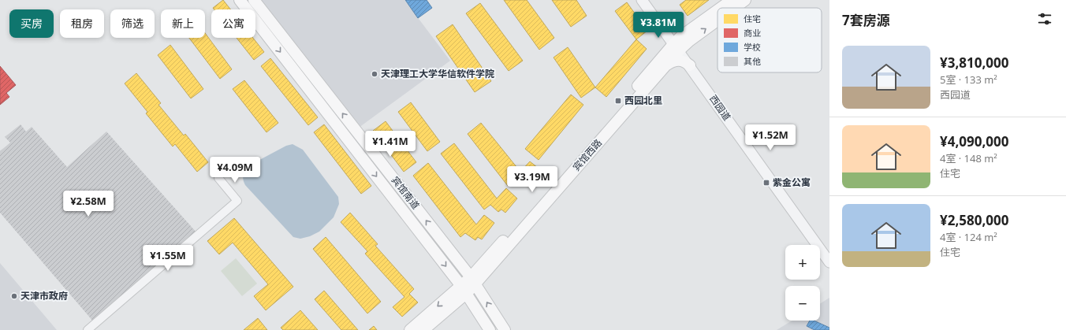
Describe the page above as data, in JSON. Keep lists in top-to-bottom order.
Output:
{
  "streets": {
    "main road": ["宾馆西路", "宾馆南道"],
    "street": ["西园道"]
  },
  "crossings": [
    ["西园道", "宾馆西路"],
    ["宾馆西路", "宾馆南道"]
  ],
  "places": {
    "other": ["天津理工大学华信软件学院", "天津市政府"],
    "transit": ["西园北里", "紫金公寓"]
  },
  "legend": [
    "住宅",
    "商业",
    "学校",
    "其他"
  ],
  "page": {
    "heading": "7套房源",
    "chip": [
      "买房",
      "租房",
      "筛选",
      "新上",
      "公寓"
    ],
    "price": [
      "¥3.81M",
      "¥1.52M",
      "¥1.41M",
      "¥4.09M",
      "¥3.19M",
      "¥2.58M",
      "¥1.55M"
    ],
    "list": [
      {
        "name": "¥3,810,000",
        "note": "5室 · 133 m² · 西园道"
      },
      {
        "name": "¥4,090,000",
        "note": "4室 · 148 m² · 住宅"
      },
      {
        "name": "¥2,580,000",
        "note": "4室 · 124 m² · 住宅"
      }
    ],
    "map_buttons": ["+", "−"]
  }
}
